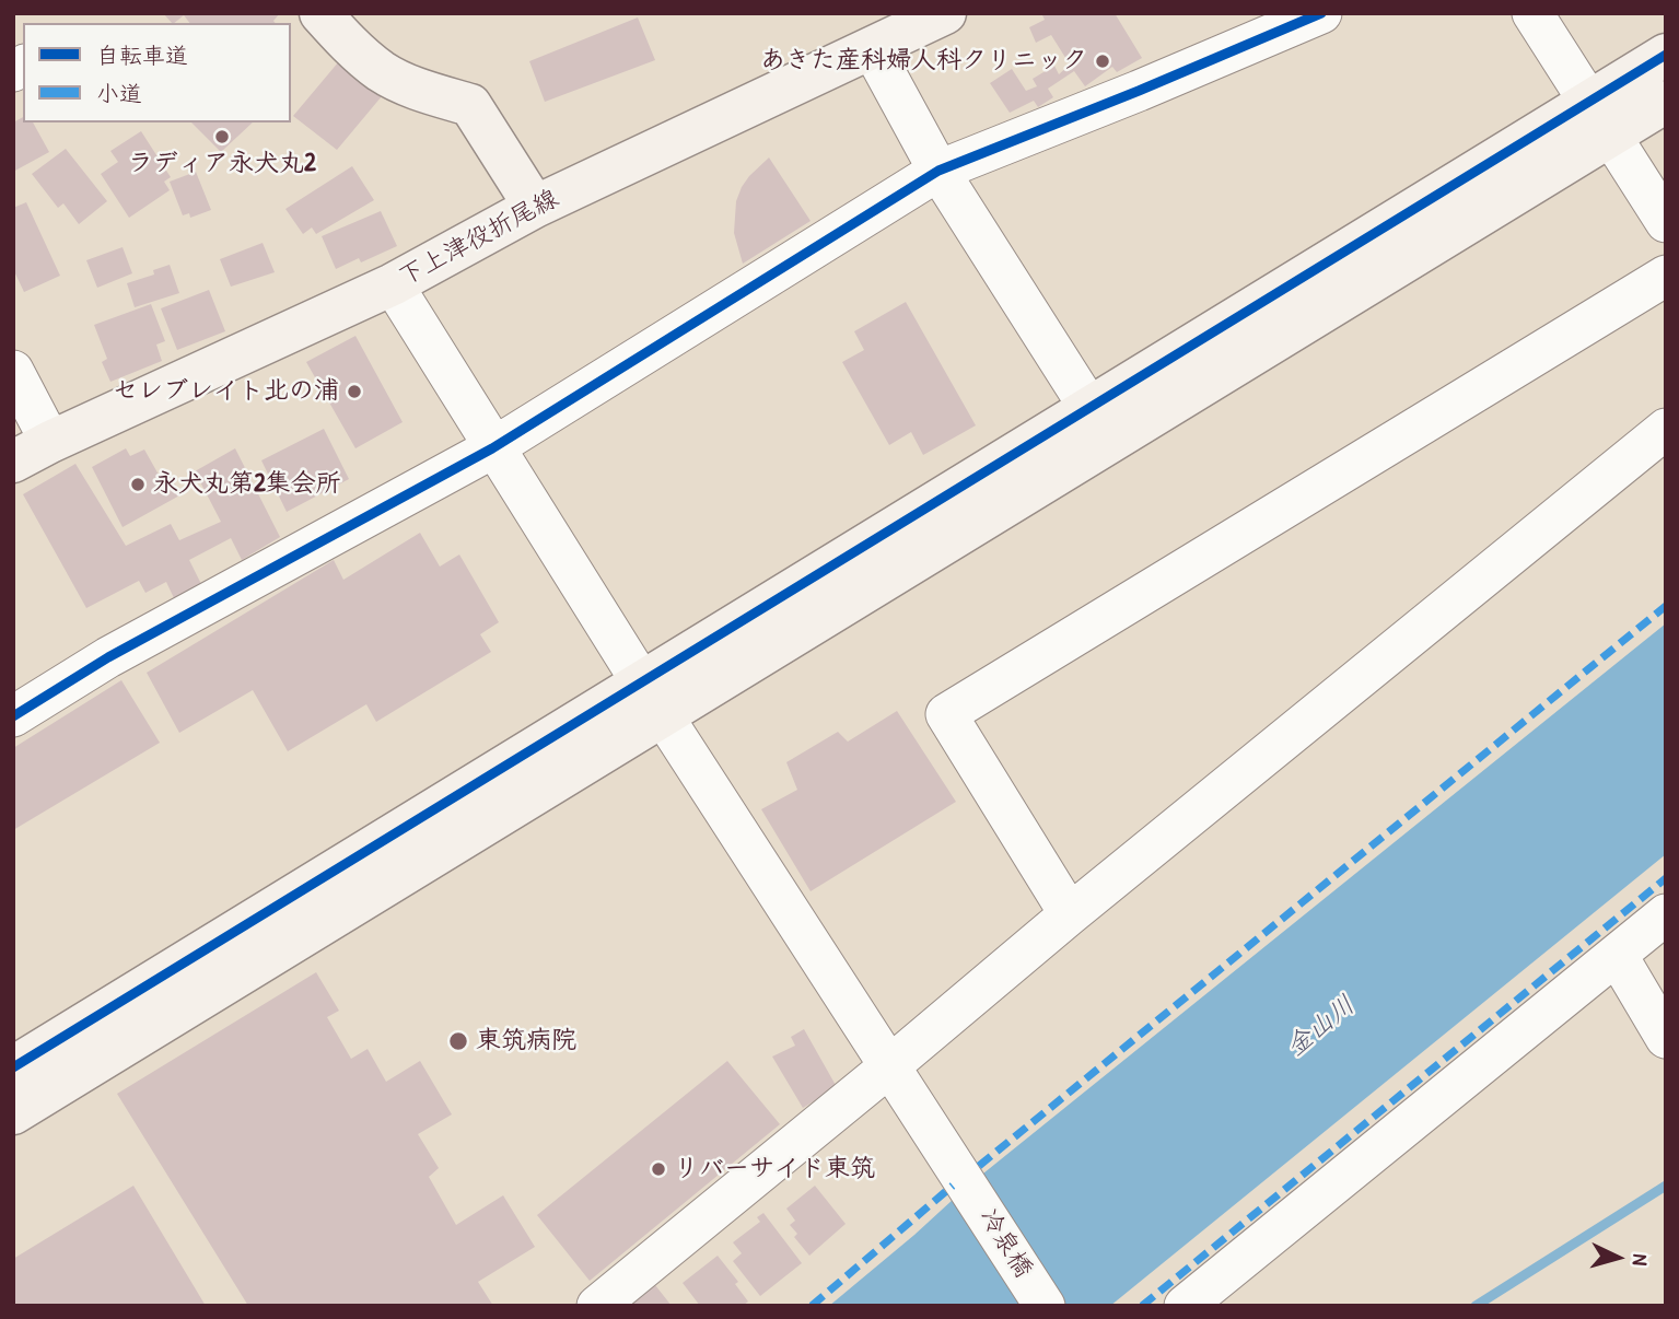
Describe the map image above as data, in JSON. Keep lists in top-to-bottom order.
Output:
{
  "streets": {
    "street": ["下上津役折尾線", "冷泉橋"]
  },
  "crossings": [
    ["下上津役折尾線", "冷泉橋"]
  ],
  "water": ["金山川"],
  "places": [
    "あきた産科婦人科クリニック",
    "ラディア永犬丸2",
    "セレブレイト北の浦",
    "永犬丸第2集会所",
    "東筑病院",
    "リバーサイド東筑"
  ],
  "legend": ["自転車道", "小道"],
  "north": "right"
}
